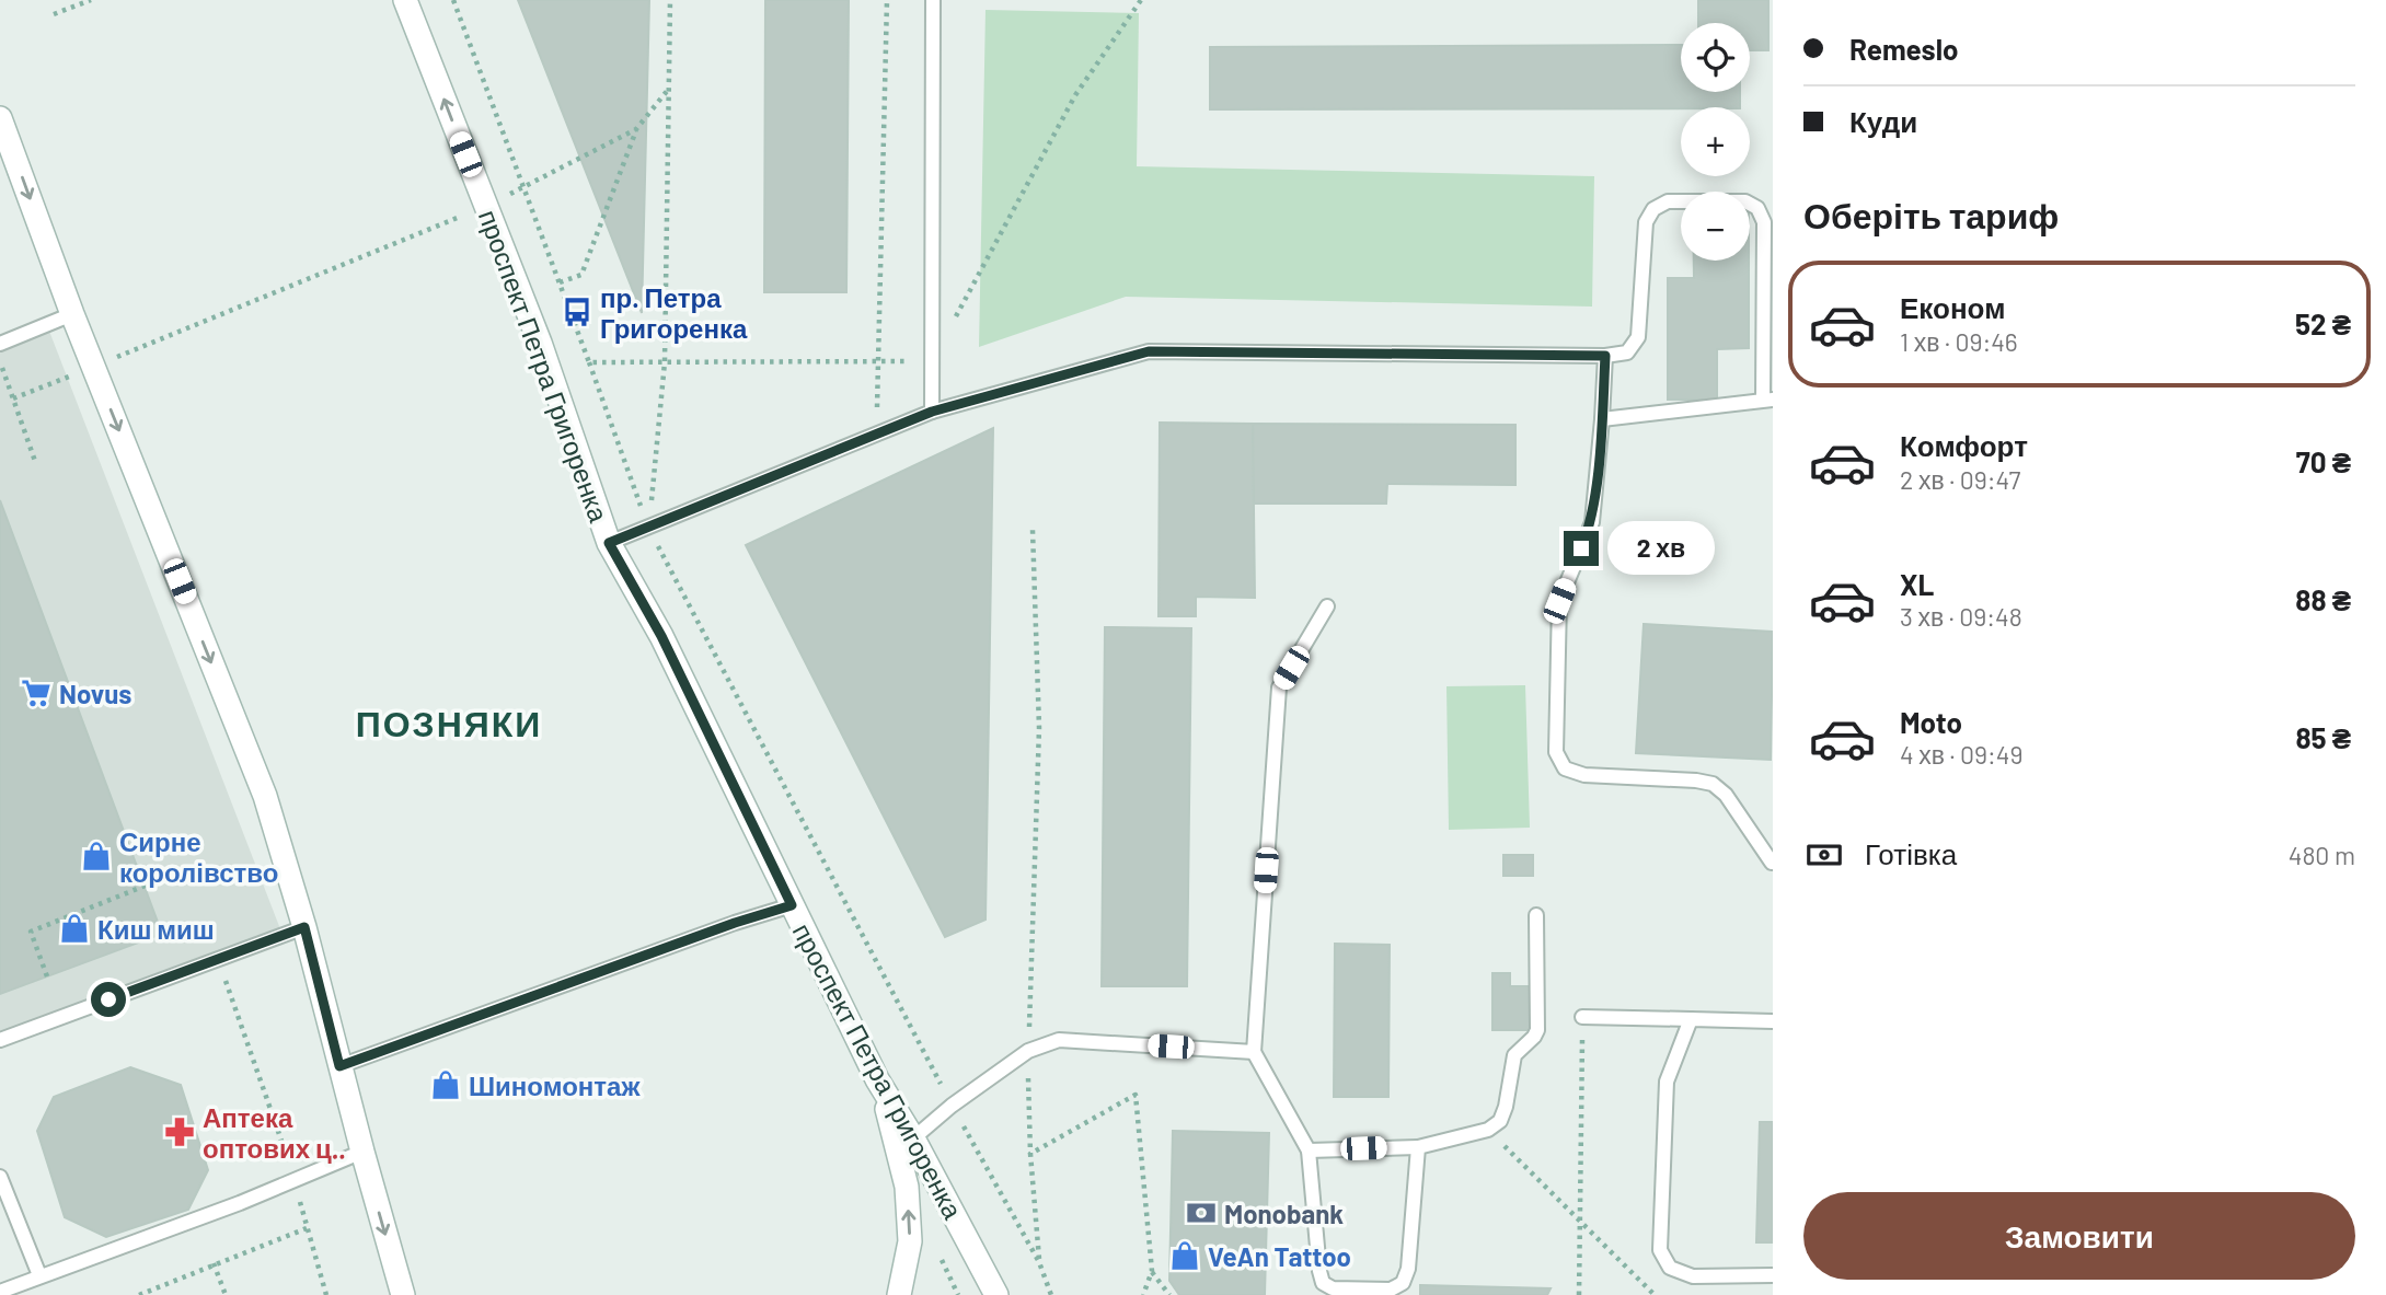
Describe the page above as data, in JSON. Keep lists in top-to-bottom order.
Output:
{
  "streets": {
    "main road": ["проспект Петра Григоренка"]
  },
  "districts": ["ПОЗНЯКИ"],
  "places": {
    "bus stop": ["пр. Петра Григоренка"],
    "supermarket": ["Novus"],
    "shop": [
      "Сирне королівство",
      "Киш миш",
      "Шиномонтаж",
      "VeAn Tattoo"
    ],
    "pharmacy": ["Аптека оптових ц‥"],
    "bank": ["Monobank"]
  },
  "page": {
    "banner": ["Remeslo", "Куди"],
    "map_buttons": ["+", "−"],
    "heading": "Оберіть тариф",
    "list": [
      {
        "name": "Економ",
        "note": "1 хв · 09:46",
        "value": "52 ₴"
      },
      {
        "name": "Комфорт",
        "note": "2 хв · 09:47",
        "value": "70 ₴"
      },
      {
        "name": "XL",
        "note": "3 хв · 09:48",
        "value": "88 ₴"
      },
      {
        "name": "Moto",
        "note": "4 хв · 09:49",
        "value": "85 ₴"
      }
    ],
    "bubble": "2 хв",
    "pay": ["Готівка", "480 m"],
    "buttons": "Замовити"
  }
}
